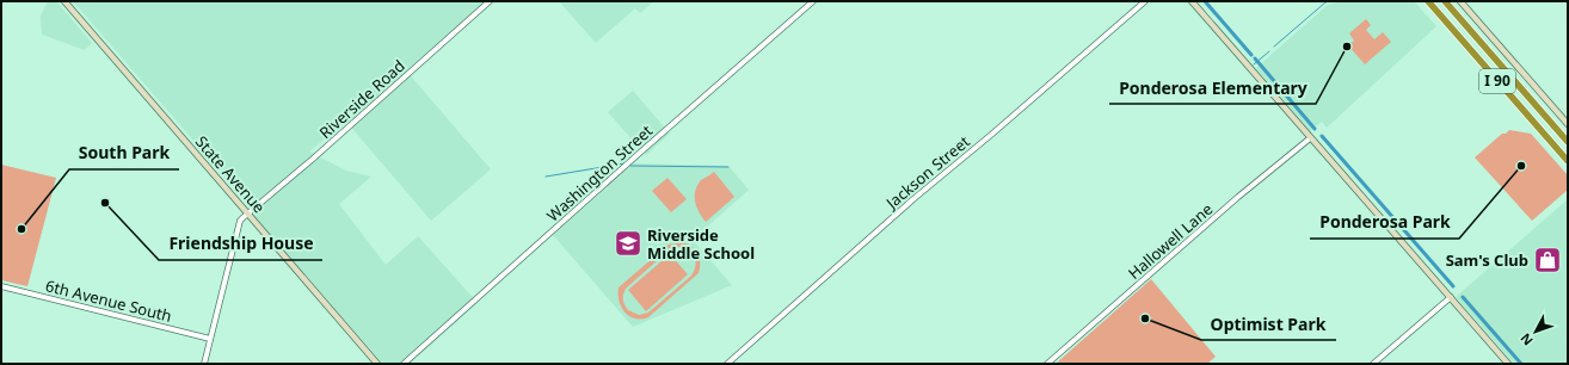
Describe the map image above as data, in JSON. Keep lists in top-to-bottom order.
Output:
{
  "streets": {
    "highway": ["I 90"],
    "main road": ["State Avenue"],
    "street": [
      "Riverside Road",
      "Jackson Street",
      "Washington Street",
      "Hallowell Lane",
      "6th Avenue South"
    ]
  },
  "crossings": [
    ["Riverside Road", "State Avenue"]
  ],
  "places": {
    "other": [
      "Ponderosa Elementary",
      "Ponderosa Park",
      "Friendship House",
      "South Park",
      "Optimist Park"
    ],
    "school or university": ["Riverside Middle School"],
    "shop": ["Sam's Club"]
  },
  "north": "bottom left"
}
